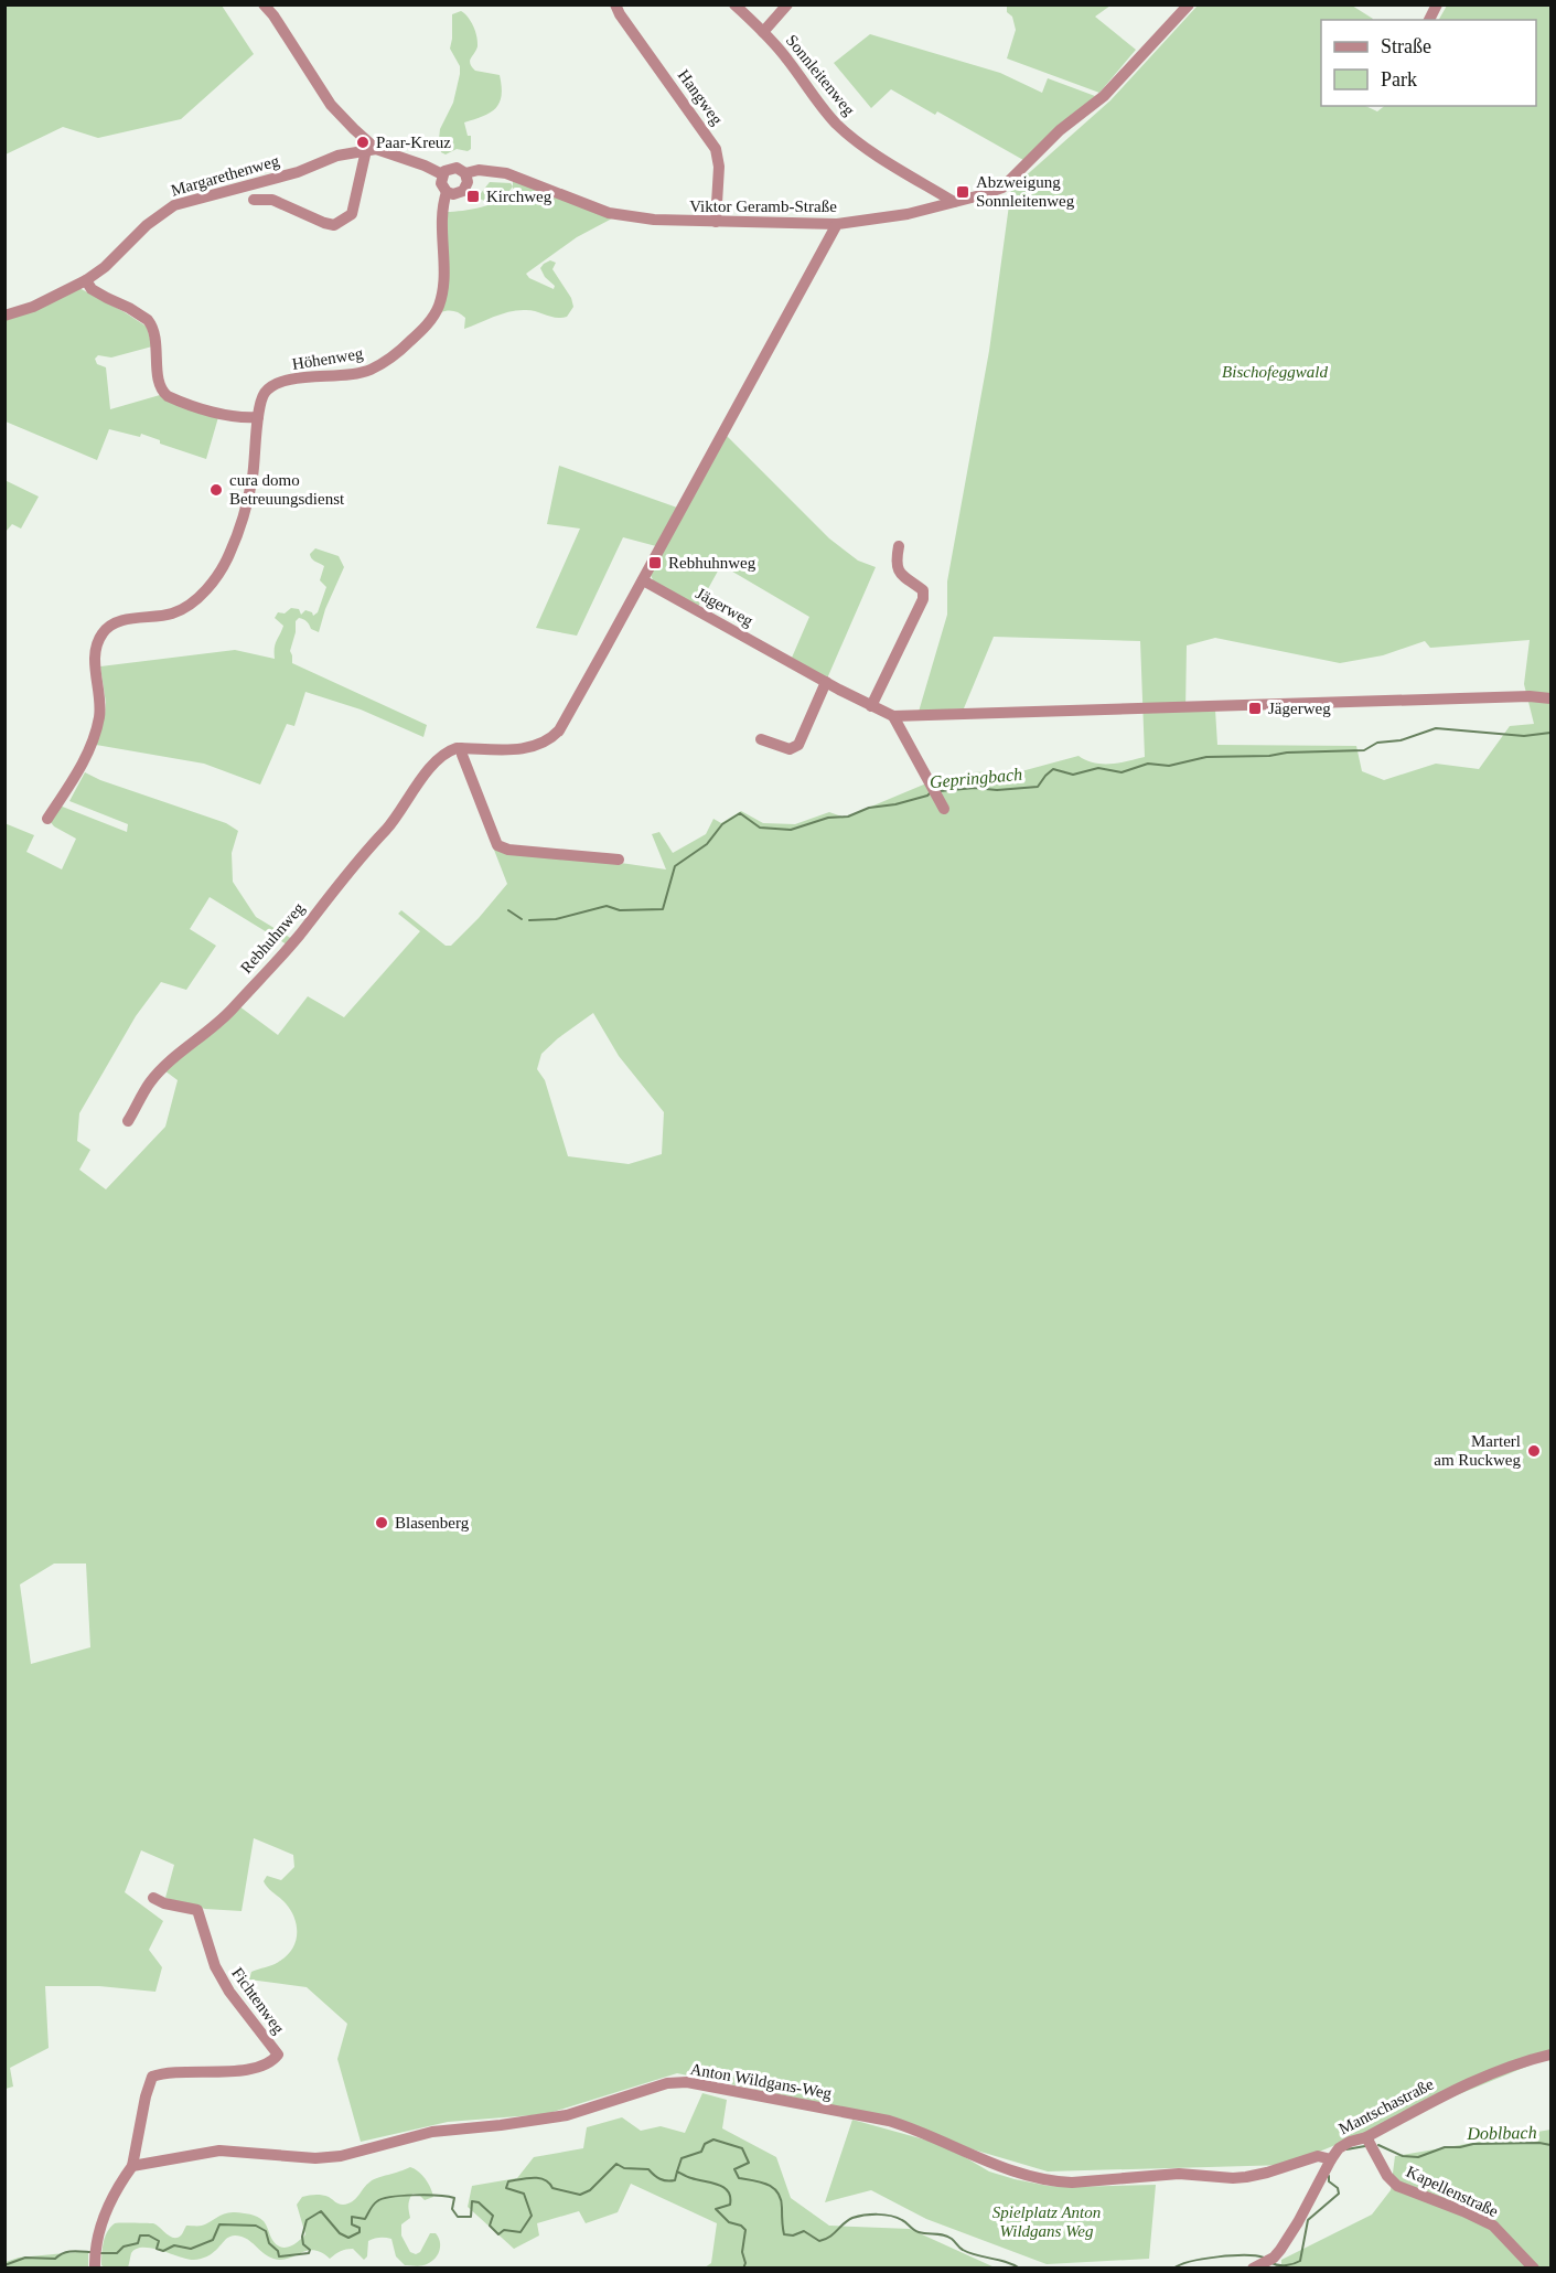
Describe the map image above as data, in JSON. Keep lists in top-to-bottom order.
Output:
{
  "streets": {
    "street": [
      "Sonnleitenweg",
      "Hangweg",
      "Margarethenweg",
      "Viktor Geramb-Straße",
      "Höhenweg",
      "Jägerweg",
      "Rebhuhnweg",
      "Fichtenweg",
      "Anton Wildgans-Weg",
      "Mantschastraße",
      "Kapellenstraße"
    ]
  },
  "crossings": [
    ["Sonnleitenweg", "Viktor Geramb-Straße"],
    ["Hangweg", "Viktor Geramb-Straße"],
    ["Viktor Geramb-Straße", "Höhenweg"],
    ["Fichtenweg", "Anton Wildgans-Weg"],
    ["Anton Wildgans-Weg", "Mantschastraße"],
    ["Mantschastraße", "Kapellenstraße"]
  ],
  "water": ["Gepringbach", "Doblbach"],
  "parks": ["Bischofeggwald", "Spielplatz Anton Wildgans Weg"],
  "places": {
    "other": [
      "Paar-Kreuz",
      "cura domo Betreuungsdienst",
      "Marterl am Ruckweg",
      "Blasenberg"
    ],
    "transit": [
      "Abzweigung Sonnleitenweg",
      "Kirchweg",
      "Rebhuhnweg",
      "Jägerweg"
    ]
  },
  "legend": ["Straße", "Park"]
}
